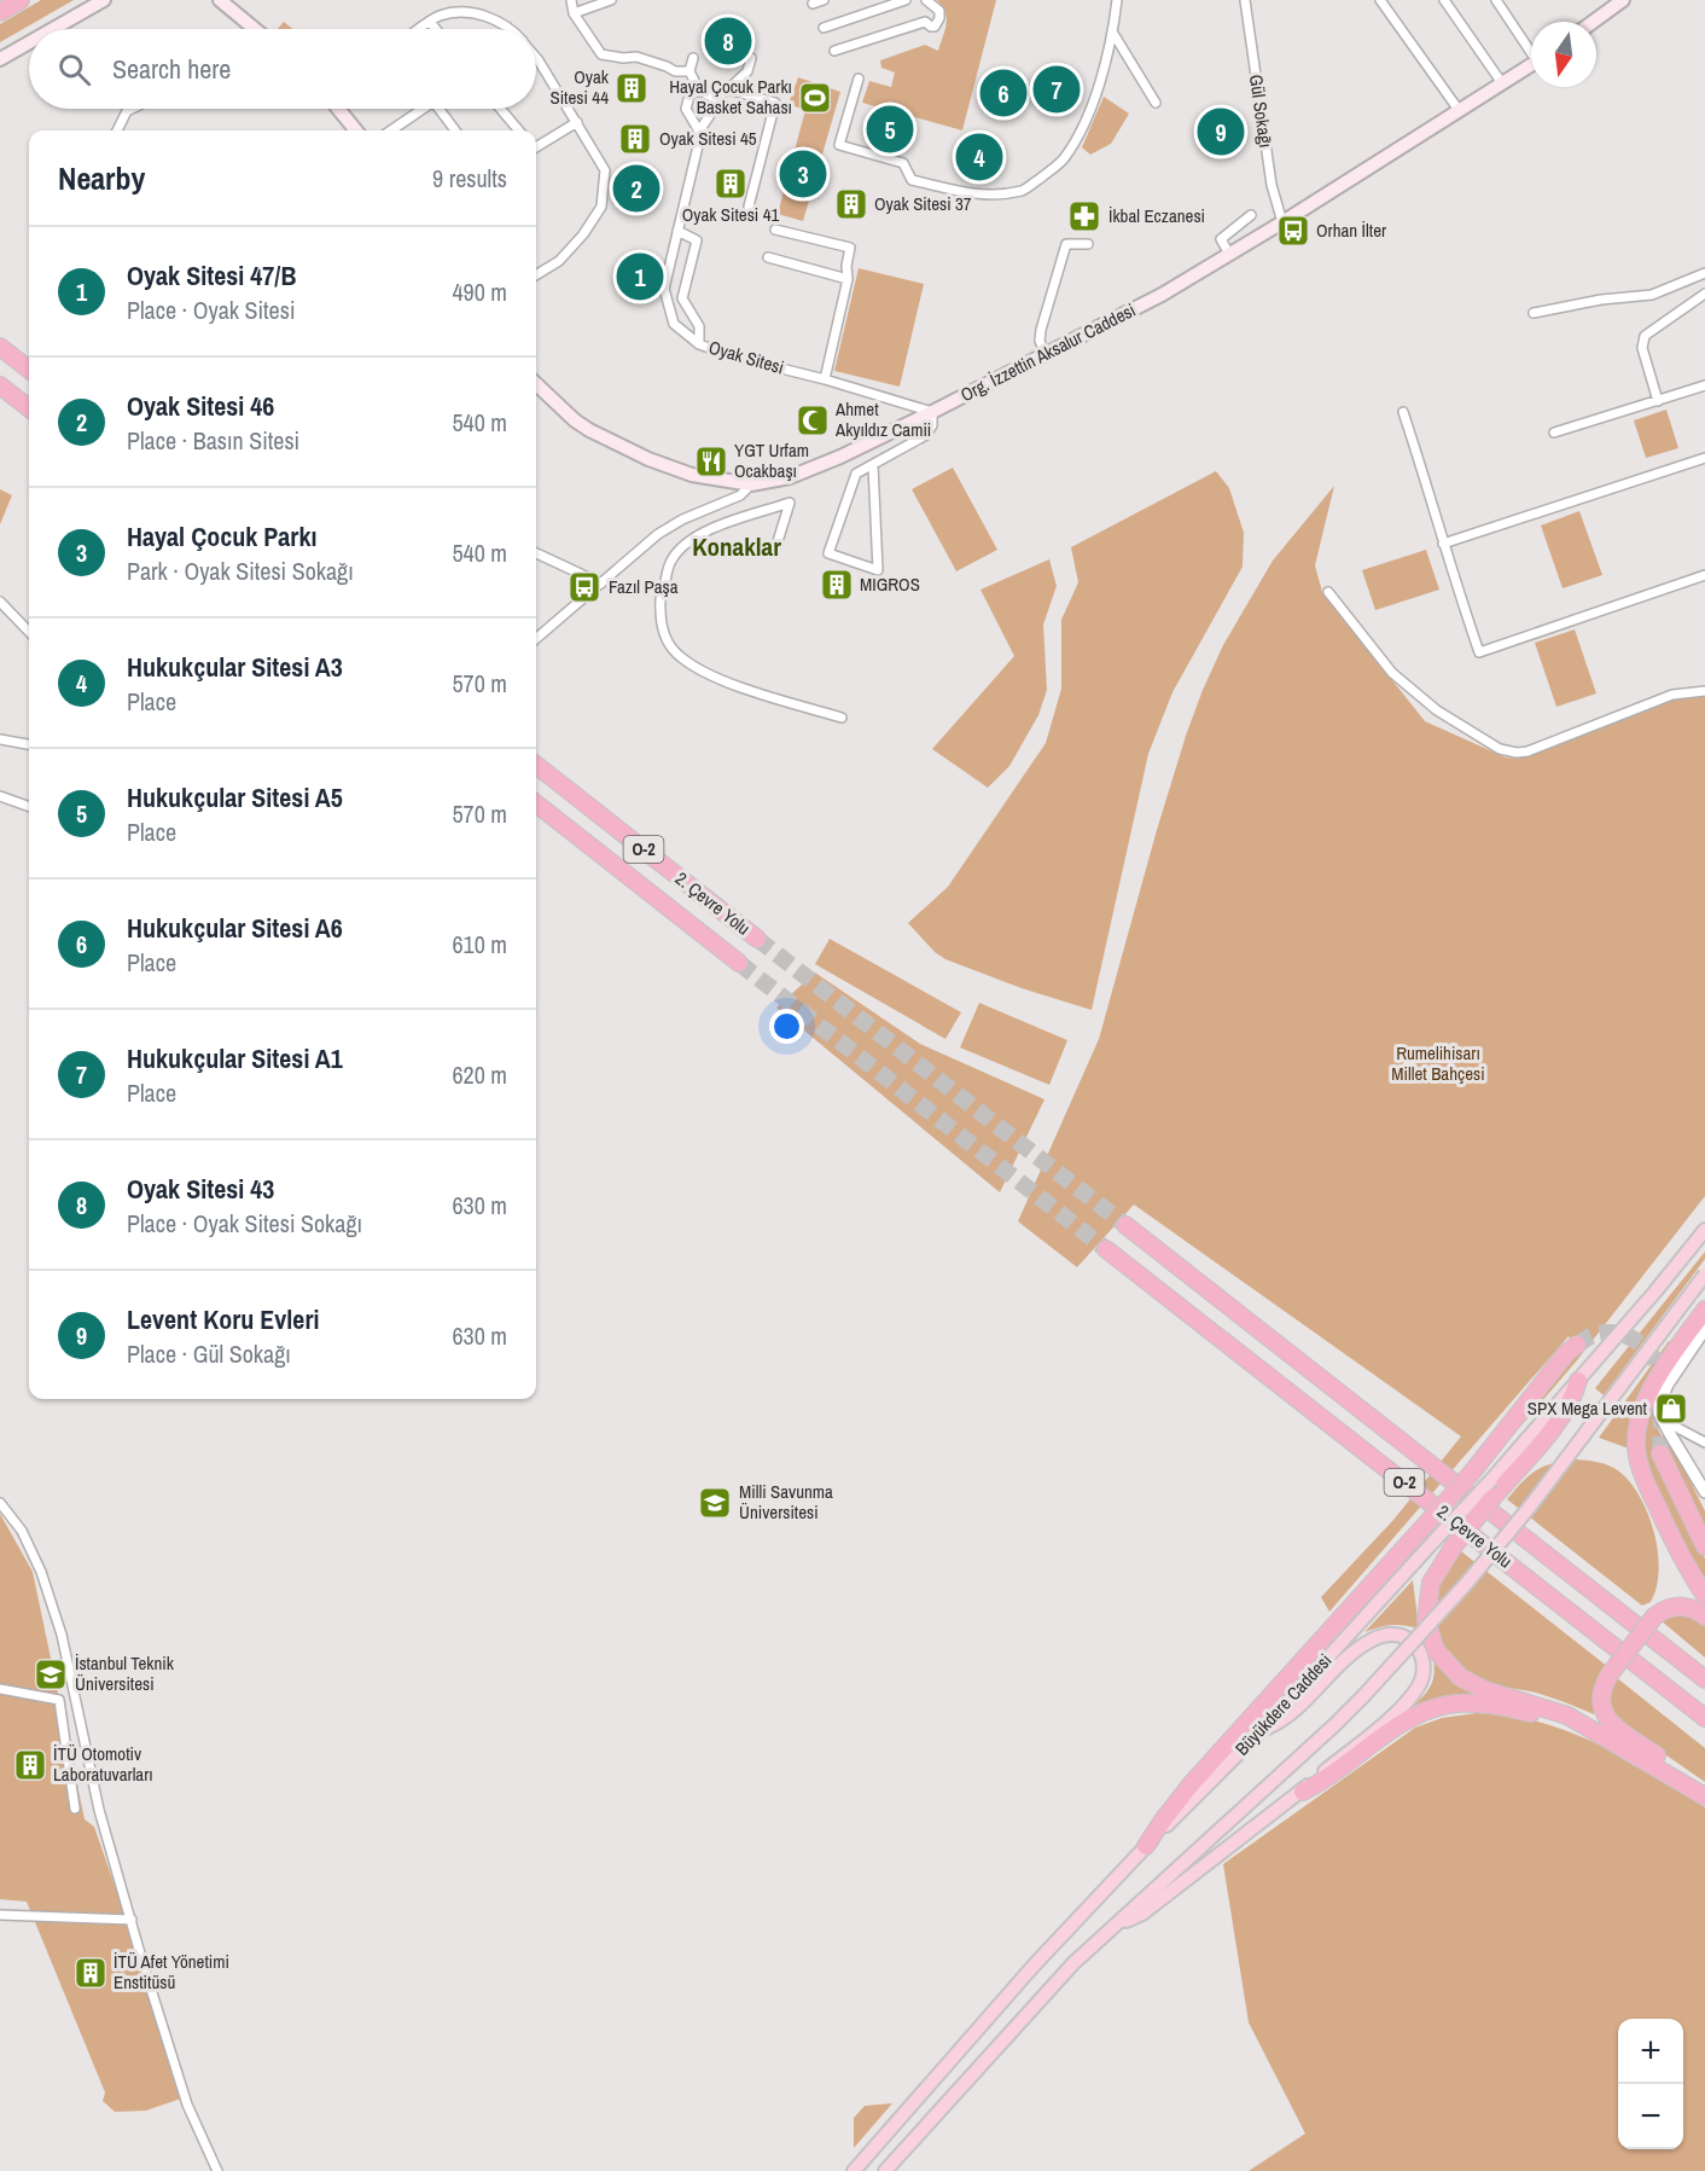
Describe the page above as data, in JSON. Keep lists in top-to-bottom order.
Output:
{
  "streets": {
    "highway": ["O-2", "2. Çevre Yolu"],
    "main road": ["Org. İzzettin Aksalur Caddesi", "Büyükdere Caddesi"],
    "street": ["Gül Sokağı", "Oyak Sitesi"]
  },
  "crossings": [
    ["Gül Sokağı", "Org. İzzettin Aksalur Caddesi"],
    ["Org. İzzettin Aksalur Caddesi", "Oyak Sitesi"]
  ],
  "districts": ["Konaklar"],
  "parks": ["Rumelihisarı Millet Bahçesi"],
  "places": {
    "building": [
      "Oyak Sitesi 44",
      "Oyak Sitesi 45",
      "Oyak Sitesi 41",
      "Oyak Sitesi 37",
      "MIGROS",
      "İTÜ Otomotiv Laboratuvarları",
      "İTÜ Afet Yönetimi Enstitüsü"
    ],
    "sports": ["Hayal Çocuk Parkı Basket Sahası"],
    "pharmacy": ["İkbal Eczanesi"],
    "bus stop": ["Orhan İlter", "Fazıl Paşa"],
    "mosque": ["Ahmet Akyıldız Camii"],
    "restaurant": ["YGT Urfam Ocakbaşı"],
    "shop": ["SPX Mega Levent"],
    "school or university": ["Milli Savunma Üniversitesi", "İstanbul Teknik Üniversitesi"]
  },
  "north": "bottom",
  "page": {
    "pins": [
      "8",
      "7",
      "6",
      "5",
      "9",
      "4",
      "3",
      "2",
      "1"
    ],
    "search": "Search here",
    "heading": ["Nearby", "9 results"],
    "list": [
      {
        "mark": "1",
        "name": "Oyak Sitesi 47/B",
        "note": "Place · Oyak Sitesi",
        "value": "490 m"
      },
      {
        "mark": "2",
        "name": "Oyak Sitesi 46",
        "note": "Place · Basın Sitesi",
        "value": "540 m"
      },
      {
        "mark": "3",
        "name": "Hayal Çocuk Parkı",
        "note": "Park · Oyak Sitesi Sokağı",
        "value": "540 m"
      },
      {
        "mark": "4",
        "name": "Hukukçular Sitesi A3",
        "note": "Place",
        "value": "570 m"
      },
      {
        "mark": "5",
        "name": "Hukukçular Sitesi A5",
        "note": "Place",
        "value": "570 m"
      },
      {
        "mark": "6",
        "name": "Hukukçular Sitesi A6",
        "note": "Place",
        "value": "610 m"
      },
      {
        "mark": "7",
        "name": "Hukukçular Sitesi A1",
        "note": "Place",
        "value": "620 m"
      },
      {
        "mark": "8",
        "name": "Oyak Sitesi 43",
        "note": "Place · Oyak Sitesi Sokağı",
        "value": "630 m"
      },
      {
        "mark": "9",
        "name": "Levent Koru Evleri",
        "note": "Place · Gül Sokağı",
        "value": "630 m"
      }
    ],
    "map_buttons": ["+", "−"]
  }
}
